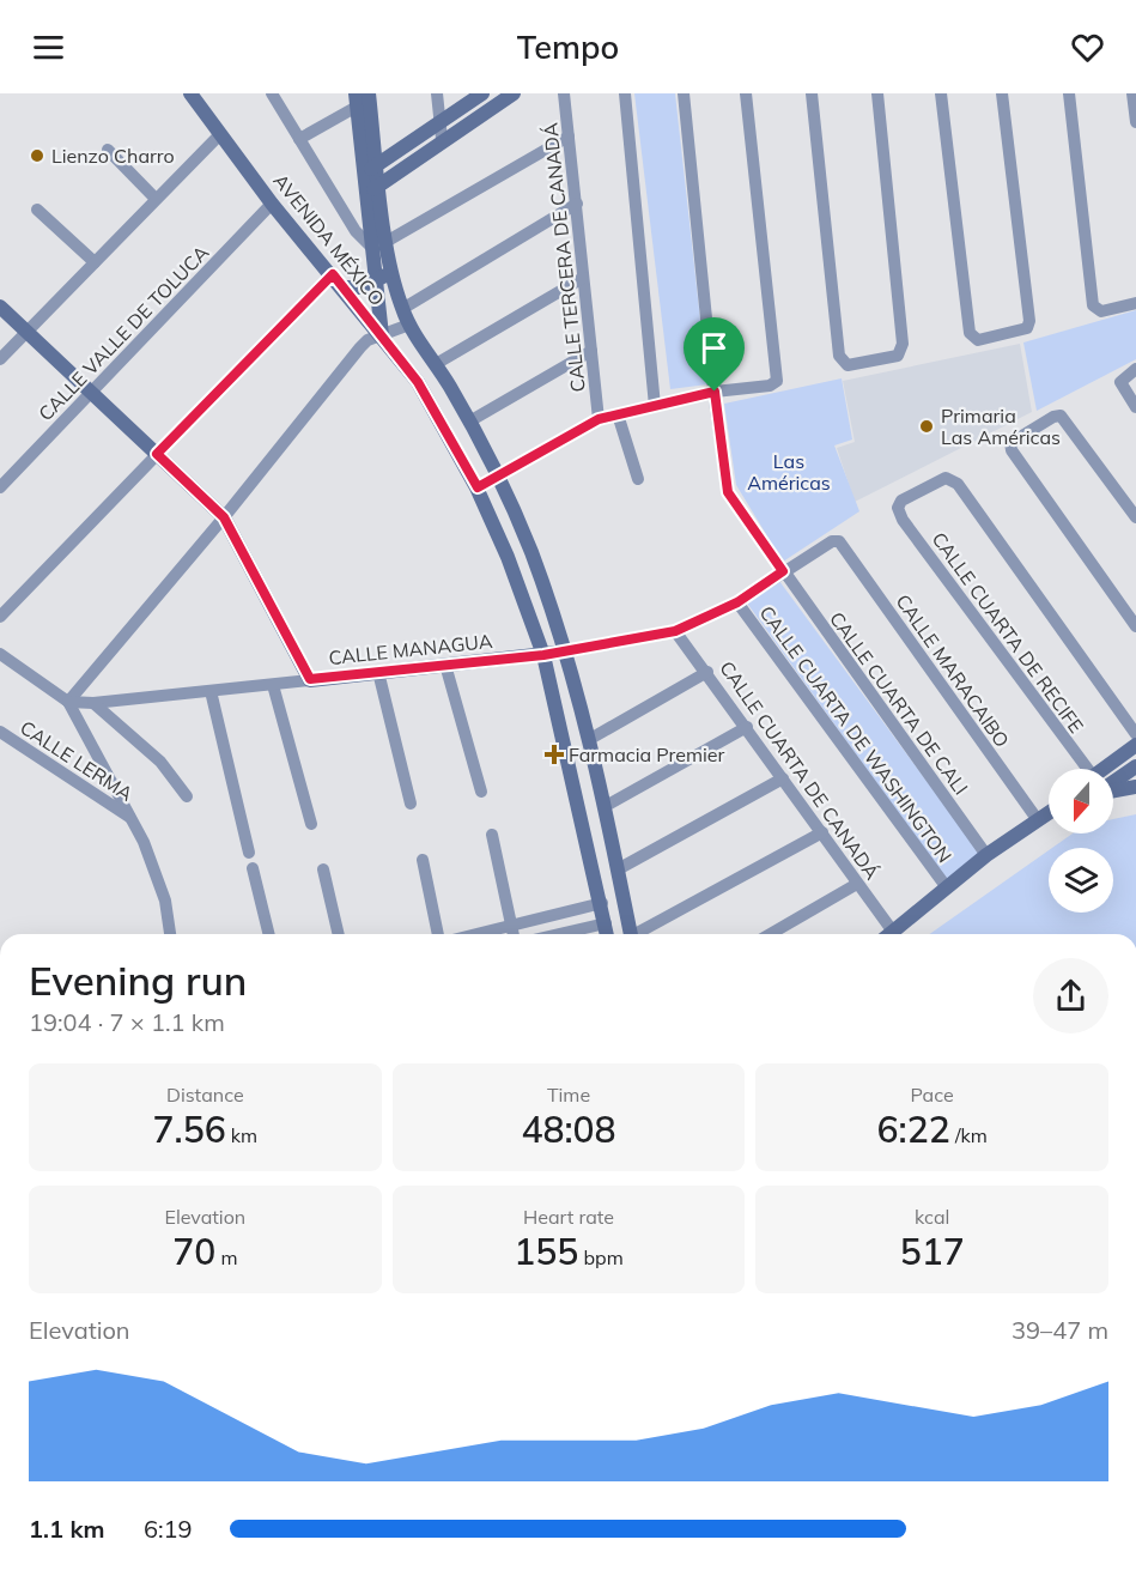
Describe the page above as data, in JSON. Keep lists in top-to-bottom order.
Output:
{
  "streets": {
    "main road": ["AVENIDA MÉXICO", "CALLE MANAGUA"],
    "street": [
      "CALLE TERCERA DE CANADÁ",
      "CALLE VALLE DE TOLUCA",
      "CALLE CUARTA DE RECIFE",
      "CALLE MARACAIBO",
      "CALLE CUARTA DE CALI",
      "CALLE CUARTA DE WASHINGTON",
      "CALLE LERMA",
      "CALLE CUARTA DE CANADÁ"
    ]
  },
  "crossings": [
    ["AVENIDA MÉXICO", "CALLE VALLE DE TOLUCA"],
    ["AVENIDA MÉXICO", "CALLE MANAGUA"],
    ["CALLE MARACAIBO", "CALLE CUARTA DE CALI"]
  ],
  "parks": ["Las Américas"],
  "places": {
    "other": ["Lienzo Charro", "Primaria Las Américas"],
    "health": ["Farmacia Premier"]
  },
  "north": "bottom",
  "page": {
    "header": "Tempo",
    "heading": ["Evening run", "19:04 · 7 × 1.1 km"],
    "stats": [
      ["Distance", "7.56 km"],
      ["Time", "48:08"],
      ["Pace", "6:22 /km"],
      ["Elevation", "70 m"],
      ["Heart rate", "155 bpm"],
      ["kcal", "517"]
    ],
    "chart": ["Elevation", "39–47 m"],
    "list": [
      {
        "name": "1.1 km",
        "note": "6:19"
      }
    ]
  }
}
